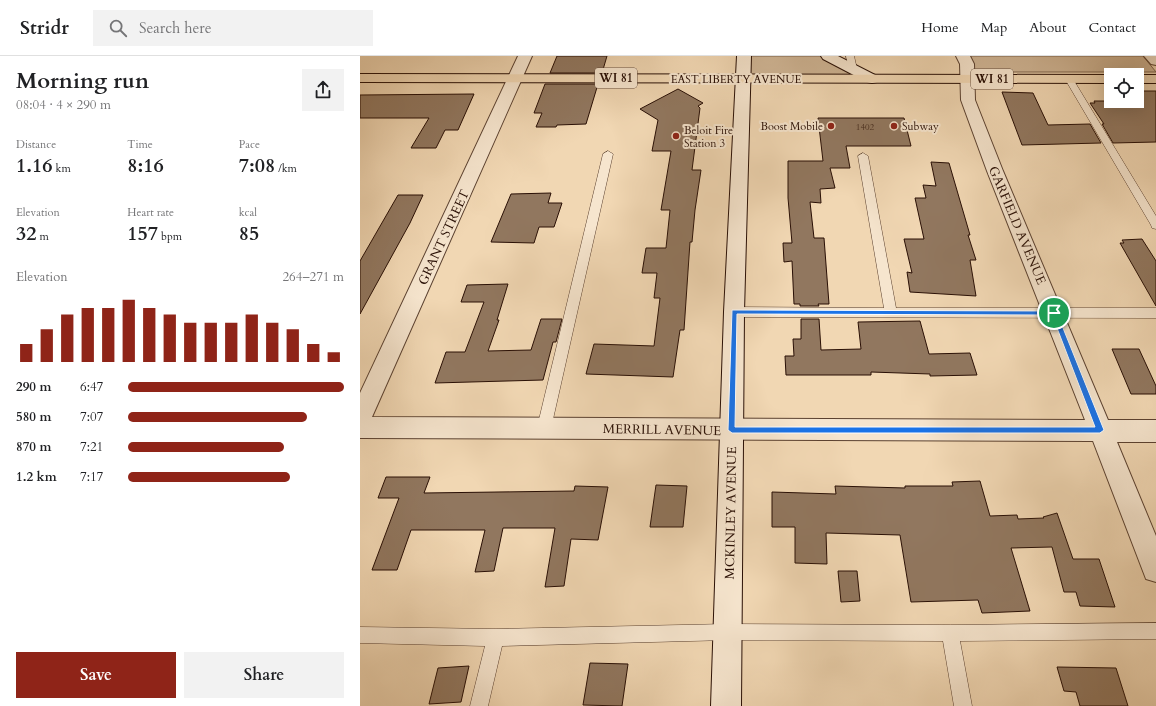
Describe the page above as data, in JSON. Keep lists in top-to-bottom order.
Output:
{
  "streets": {
    "main road": ["WI 81", "EAST LIBERTY AVENUE"],
    "street": [
      "GARFIELD AVENUE",
      "GRANT STREET",
      "MERRILL AVENUE",
      "MCKINLEY AVENUE"
    ]
  },
  "crossings": [
    ["EAST LIBERTY AVENUE", "GARFIELD AVENUE"],
    ["EAST LIBERTY AVENUE", "GRANT STREET"],
    ["EAST LIBERTY AVENUE", "MCKINLEY AVENUE"],
    ["GARFIELD AVENUE", "MERRILL AVENUE"],
    ["MERRILL AVENUE", "MCKINLEY AVENUE"]
  ],
  "places": ["Boost Mobile", "Subway", "Beloit Fire Station 3"],
  "house_numbers": ["1402"],
  "page": {
    "header": "Stridr",
    "search": "Search here",
    "nav": [
      "Home",
      "Map",
      "About",
      "Contact"
    ],
    "heading": ["Morning run", "08:04 · 4 × 290 m"],
    "stats": [
      ["Distance", "1.16 km"],
      ["Time", "8:16"],
      ["Pace", "7:08 /km"],
      ["Elevation", "32 m"],
      ["Heart rate", "157 bpm"],
      ["kcal", "85"]
    ],
    "chart": ["Elevation", "264–271 m"],
    "list": [
      {
        "name": "290 m",
        "note": "6:47"
      },
      {
        "name": "580 m",
        "note": "7:07"
      },
      {
        "name": "870 m",
        "note": "7:21"
      },
      {
        "name": "1.2 km",
        "note": "7:17"
      }
    ],
    "buttons": ["Save", "Share"]
  }
}
